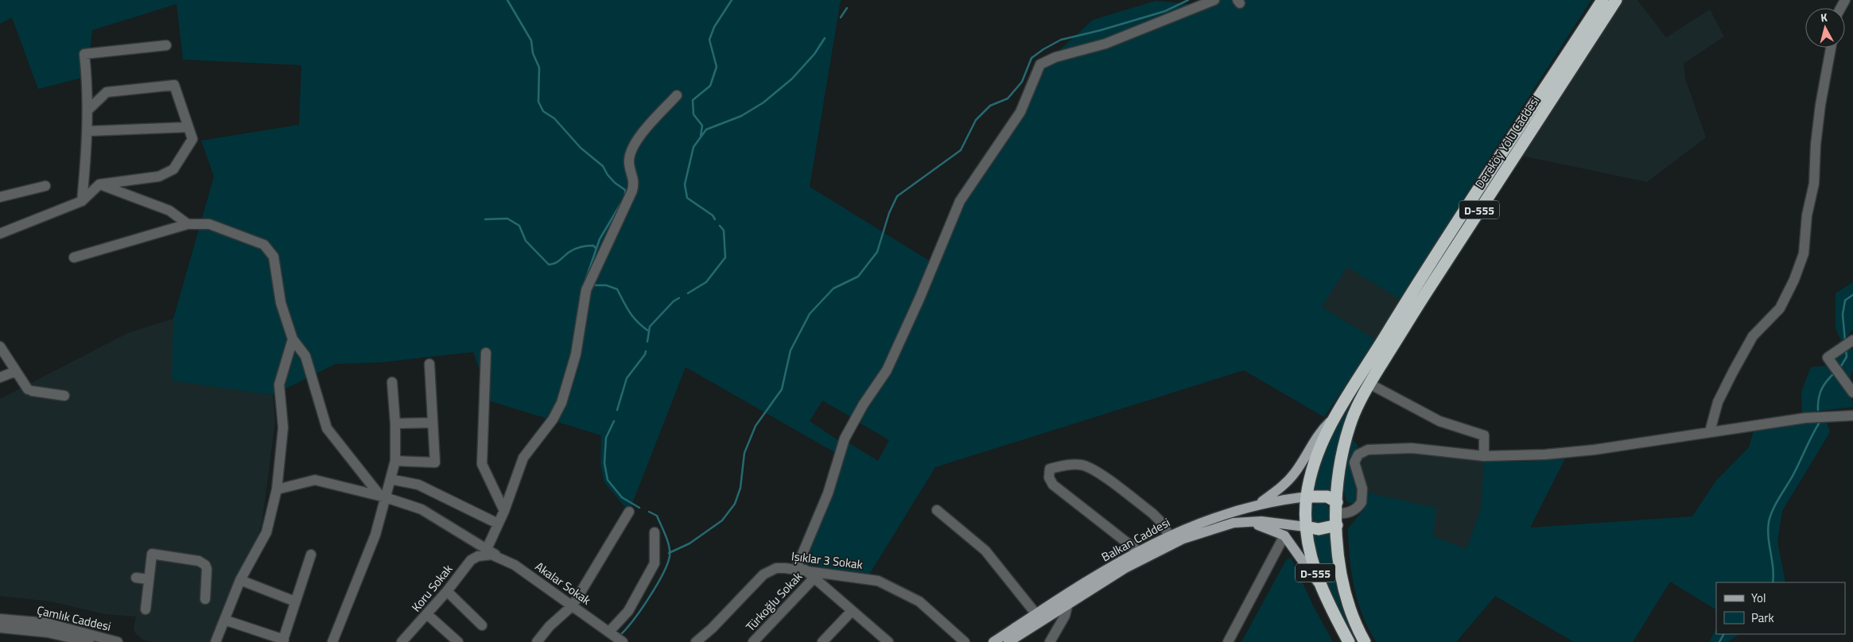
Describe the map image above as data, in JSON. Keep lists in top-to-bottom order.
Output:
{
  "streets": {
    "highway": ["Dereköy Yolu Caddesi", "D-555"],
    "main road": ["Balkan Caddesi"],
    "street": [
      "Işıklar 3 Sokak",
      "Akalar Sokak",
      "Koru Sokak",
      "Türkoğlu Sokak",
      "Çamlık Caddesi"
    ]
  },
  "crossings": [
    ["Dereköy Yolu Caddesi", "D-555"],
    ["D-555", "Balkan Caddesi"],
    ["Akalar Sokak", "Koru Sokak"]
  ],
  "legend": ["Yol", "Park"],
  "north": "top"
}
